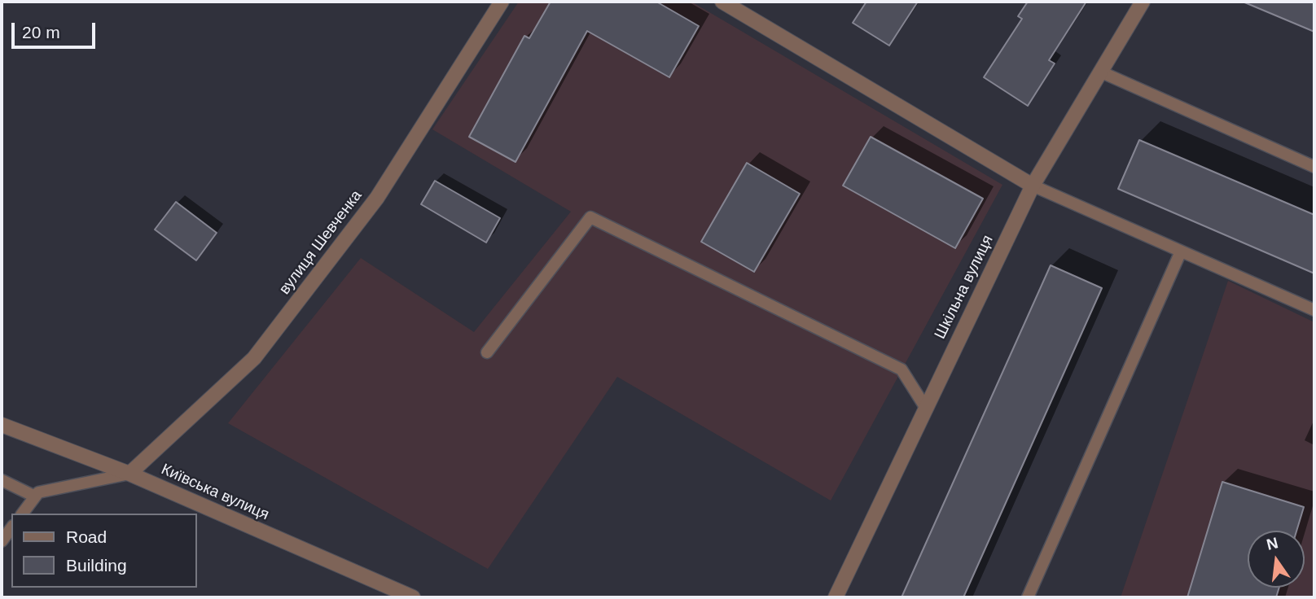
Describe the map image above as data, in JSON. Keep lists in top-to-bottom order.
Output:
{
  "streets": {
    "street": ["вулиця Шевченка", "Шкільна вулиця", "Київська вулиця"]
  },
  "crossings": [
    ["вулиця Шевченка", "Київська вулиця"]
  ],
  "legend": ["Road", "Building"],
  "scale_bar": "20 m",
  "north": "top"
}
